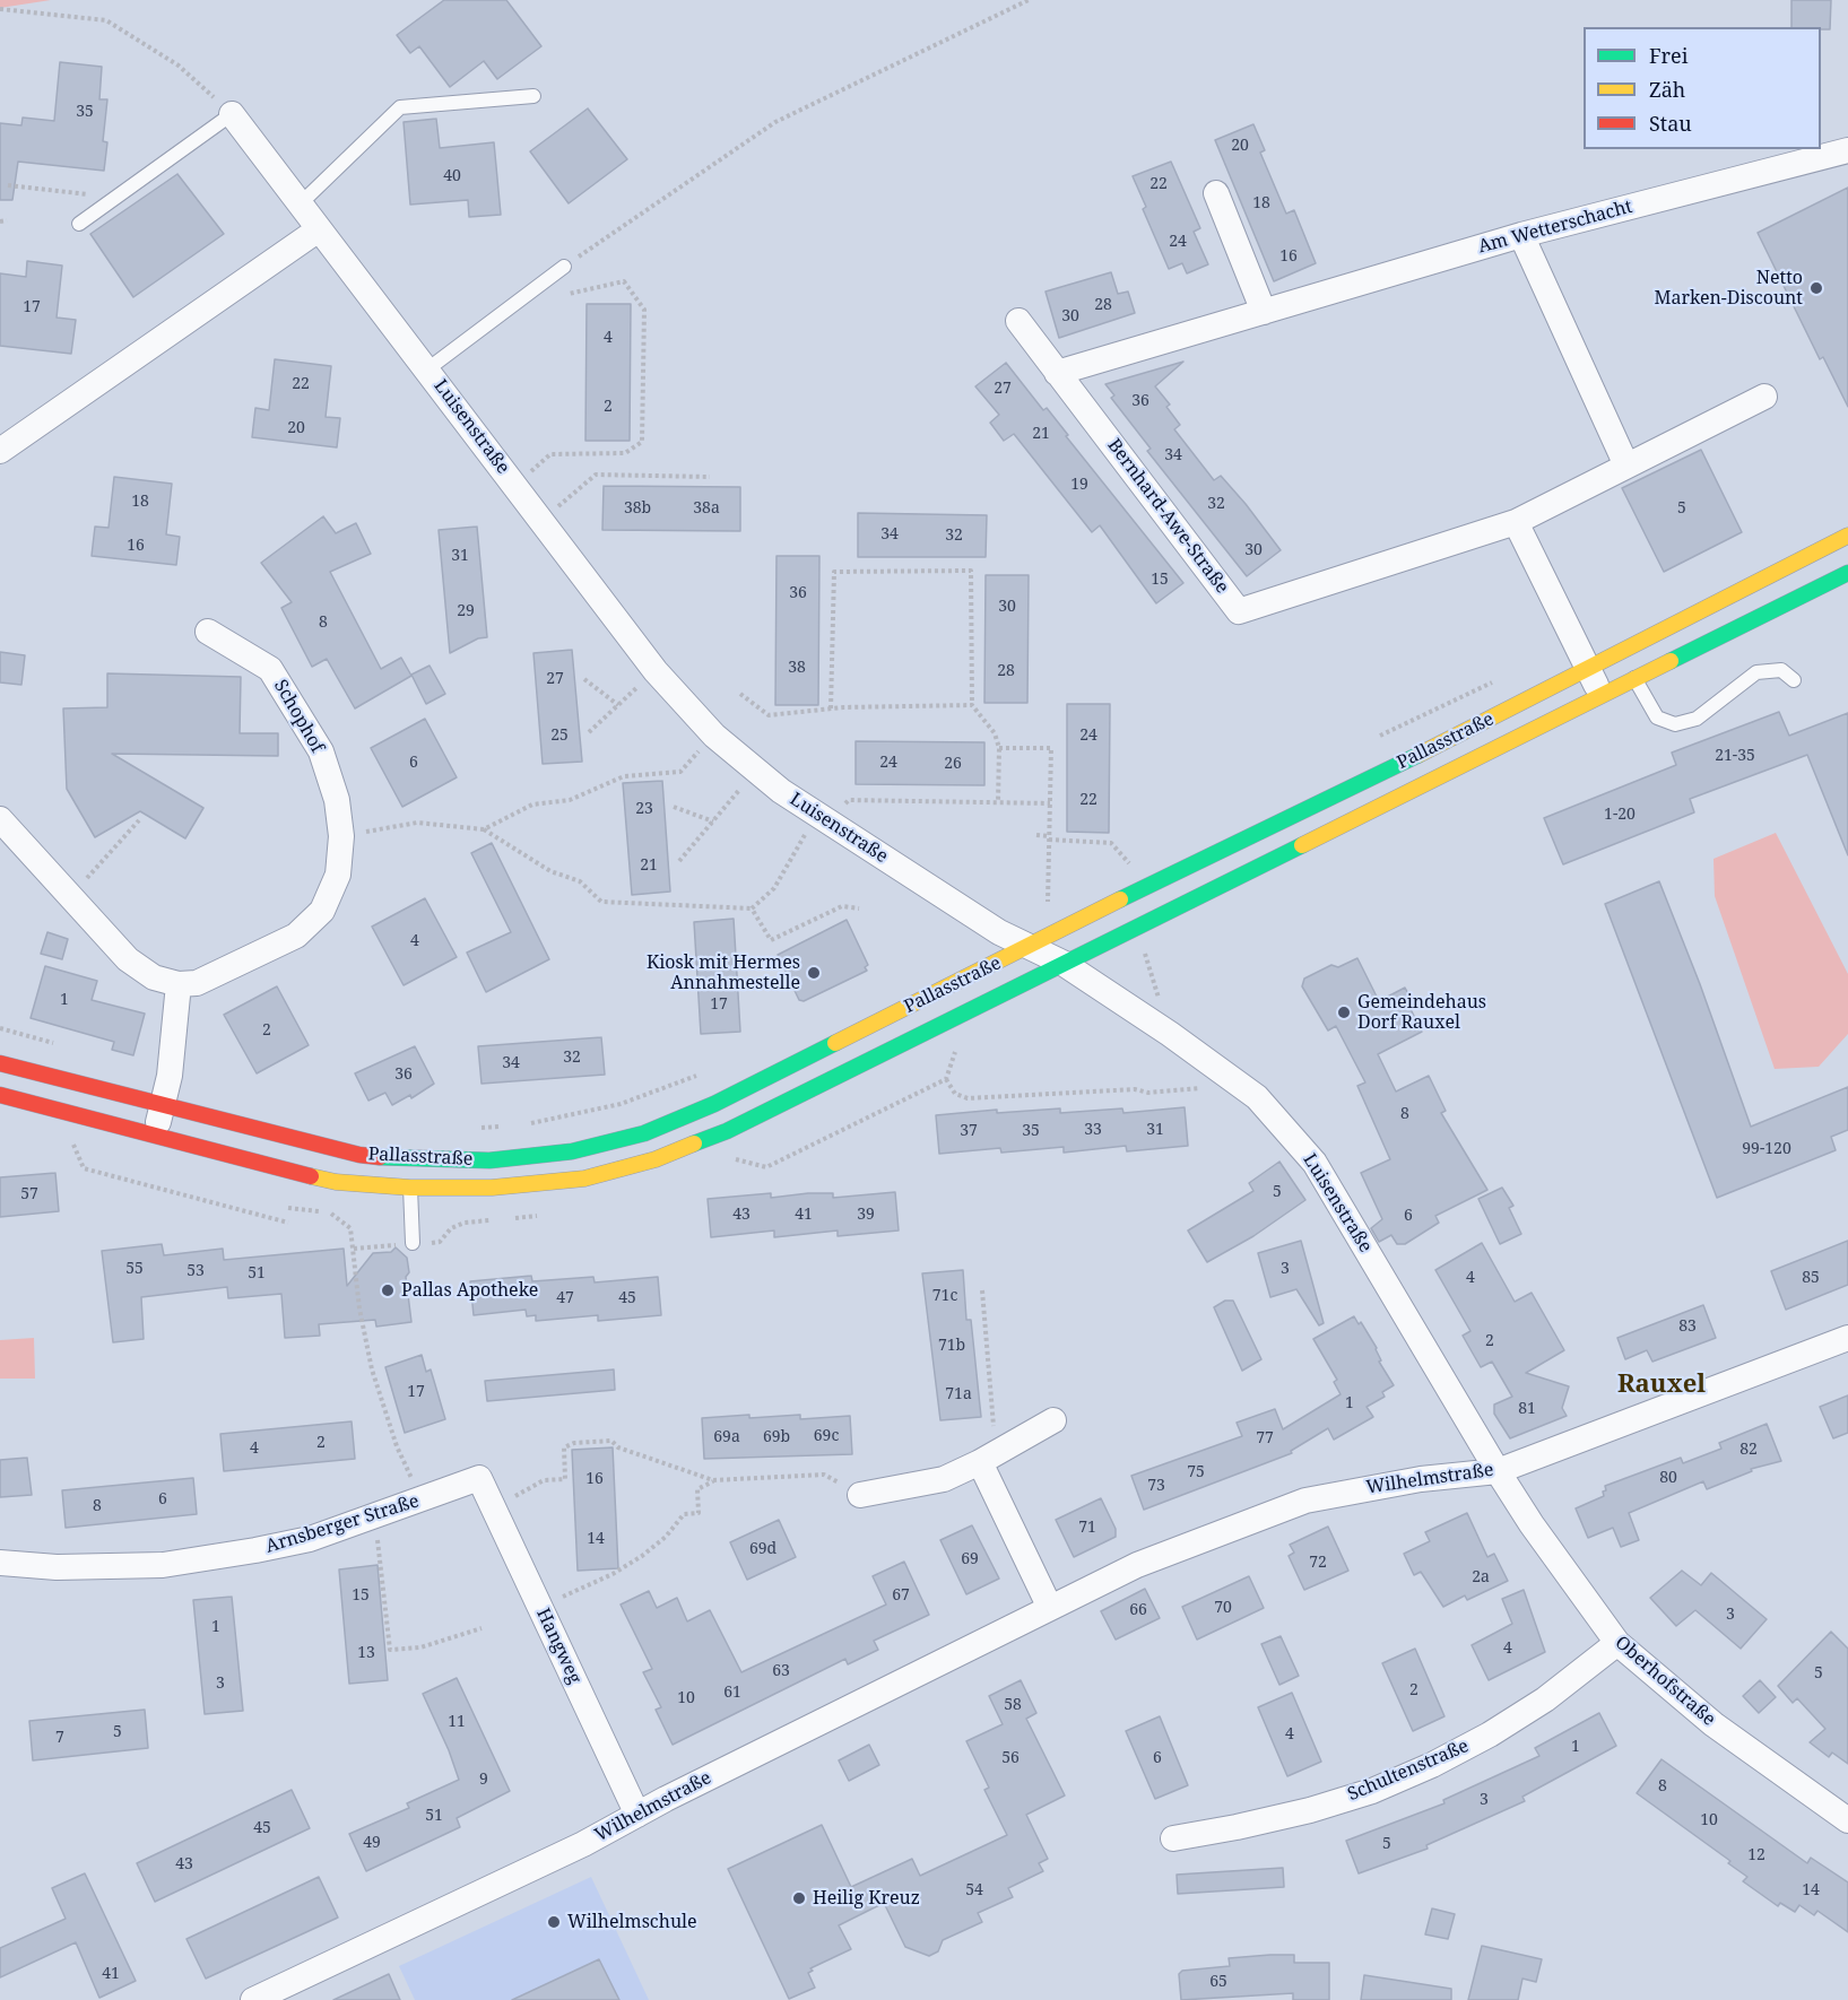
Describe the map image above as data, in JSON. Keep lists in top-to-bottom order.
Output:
{
  "streets": {
    "main road": ["Pallasstraße"],
    "street": [
      "Am Wetterschacht",
      "Luisenstraße",
      "Bernhard-Awe-Straße",
      "Schophof",
      "Wilhelmstraße",
      "Arnsberger Straße",
      "Hangweg",
      "Oberhofstraße",
      "Schultenstraße"
    ]
  },
  "crossings": [
    ["Am Wetterschacht", "Bernhard-Awe-Straße"],
    ["Luisenstraße", "Pallasstraße"],
    ["Luisenstraße", "Wilhelmstraße"],
    ["Luisenstraße", "Oberhofstraße"],
    ["Wilhelmstraße", "Hangweg"],
    ["Wilhelmstraße", "Oberhofstraße"],
    ["Arnsberger Straße", "Hangweg"],
    ["Oberhofstraße", "Schultenstraße"]
  ],
  "districts": ["Rauxel"],
  "places": [
    "Netto Marken-Discount",
    "Kiosk mit Hermes Annahmestelle",
    "Gemeindehaus Dorf Rauxel",
    "Pallas Apotheke",
    "Heilig Kreuz",
    "Wilhelmschule"
  ],
  "house_numbers": [
    "35",
    "20",
    "40",
    "22",
    "18",
    "24",
    "16",
    "28",
    "17",
    "30",
    "4",
    "22",
    "27",
    "36",
    "2",
    "20",
    "21",
    "34",
    "19",
    "18",
    "32",
    "38b",
    "38a",
    "5",
    "34",
    "32",
    "16",
    "30",
    "31",
    "15",
    "36",
    "30",
    "29",
    "8",
    "38",
    "28",
    "27",
    "25",
    "24",
    "21-35",
    "6",
    "24",
    "26",
    "22",
    "23",
    "1-20",
    "21",
    "4",
    "1",
    "17",
    "2",
    "32",
    "34",
    "36",
    "8",
    "33",
    "31",
    "37",
    "35",
    "99-120",
    "5",
    "57",
    "43",
    "41",
    "39",
    "6",
    "55",
    "3",
    "53",
    "51",
    "4",
    "85",
    "71c",
    "47",
    "45",
    "83",
    "2",
    "71b",
    "17",
    "71a",
    "1",
    "81",
    "69c",
    "69a",
    "69b",
    "77",
    "2",
    "4",
    "82",
    "75",
    "80",
    "16",
    "73",
    "6",
    "8",
    "71",
    "14",
    "69d",
    "69",
    "72",
    "2a",
    "15",
    "67",
    "70",
    "66",
    "3",
    "1",
    "4",
    "13",
    "63",
    "5",
    "3",
    "2",
    "61",
    "10",
    "58",
    "11",
    "5",
    "4",
    "7",
    "1",
    "56",
    "6",
    "9",
    "8",
    "3",
    "51",
    "10",
    "45",
    "49",
    "5",
    "12",
    "43",
    "54",
    "14",
    "41",
    "65"
  ],
  "legend": ["Frei", "Zäh", "Stau"]
}
